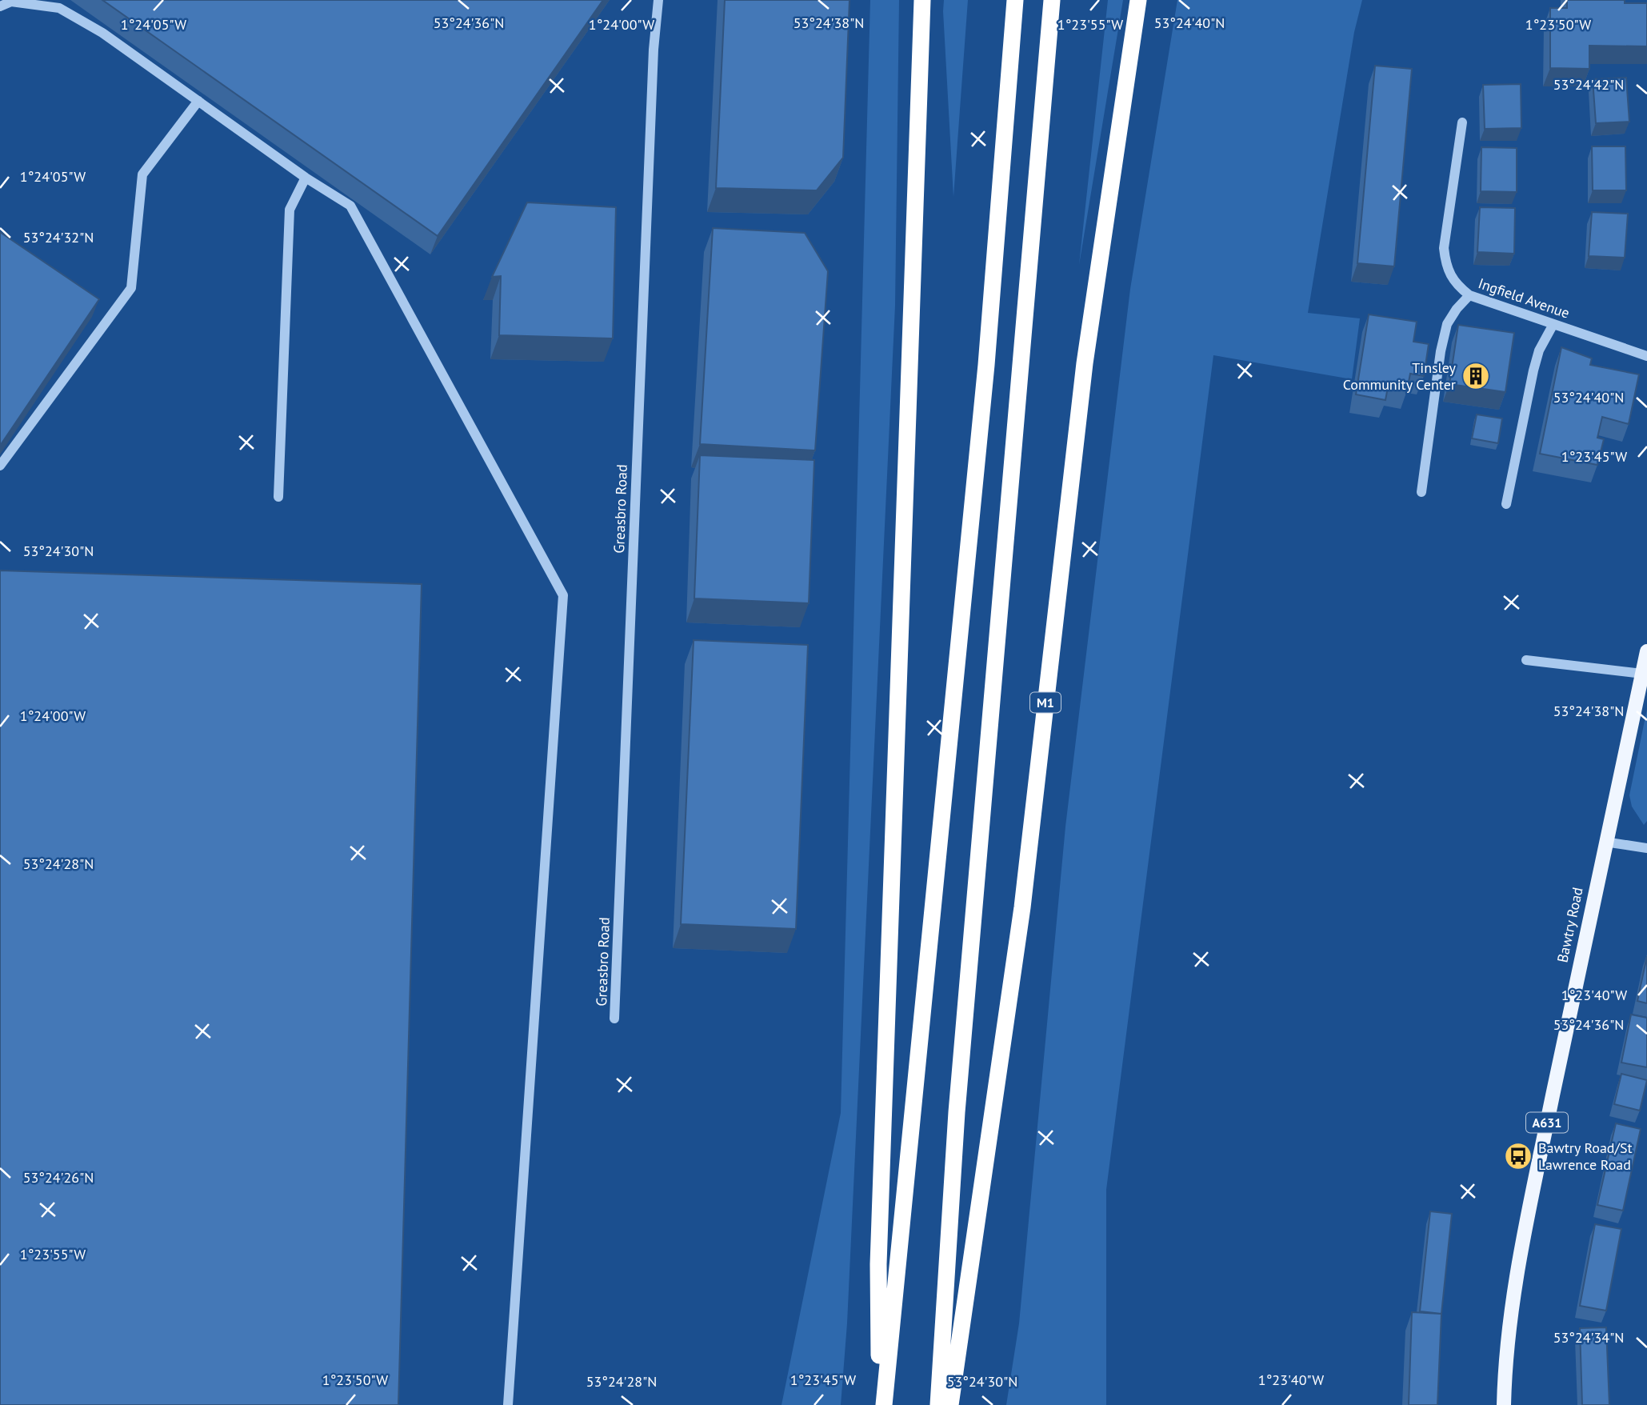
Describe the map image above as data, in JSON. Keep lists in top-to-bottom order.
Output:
{
  "streets": {
    "highway": ["M1"],
    "main road": ["Bawtry Road", "A631"],
    "street": ["Ingfield Avenue", "Greasbro Road"]
  },
  "places": {
    "building": ["Tinsley Community Center"],
    "bus stop": ["Bawtry Road/St Lawrence Road"]
  },
  "coordinates": [
    "53°24'36\"N",
    "53°24'38\"N",
    "53°24'40\"N",
    "1°24'05\"W",
    "1°24'00\"W",
    "1°23'55\"W",
    "1°23'50\"W",
    "53°24'42\"N",
    "53°24'32\"N",
    "1°23'45\"W",
    "53°24'30\"N",
    "53°24'28\"N",
    "1°23'40\"W",
    "53°24'26\"N",
    "53°24'34\"N"
  ]
}
